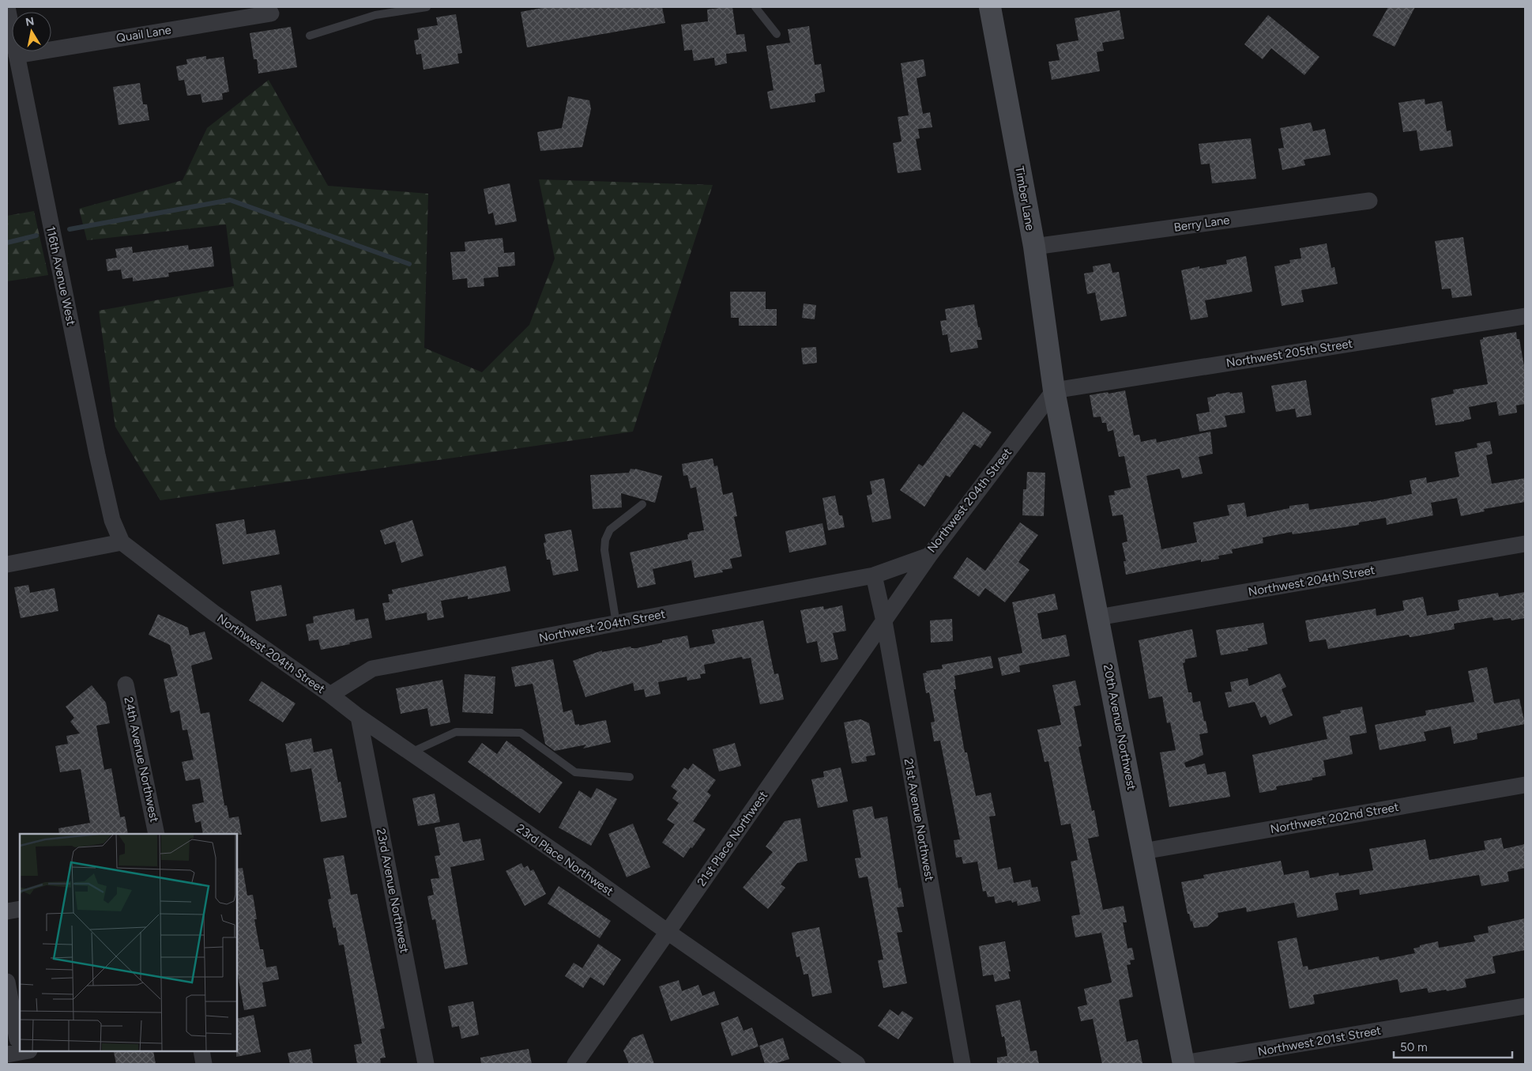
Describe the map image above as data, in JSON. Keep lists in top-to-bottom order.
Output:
{
  "streets": {
    "street": [
      "Quail Lane",
      "Timber Lane",
      "Berry Lane",
      "116th Avenue West",
      "Northwest 205th Street",
      "Northwest 204th Street",
      "20th Avenue Northwest",
      "24th Avenue Northwest",
      "Northwest 202nd Street",
      "21st Avenue Northwest",
      "21st Place Northwest",
      "23rd Place Northwest",
      "23rd Avenue Northwest",
      "Northwest 201st Street"
    ]
  },
  "crossings": [
    ["Quail Lane", "116th Avenue West"],
    ["Timber Lane", "Berry Lane"],
    ["Timber Lane", "Northwest 205th Street"],
    ["Timber Lane", "Northwest 204th Street"],
    ["Timber Lane", "20th Avenue Northwest"],
    ["116th Avenue West", "Northwest 204th Street"],
    ["Northwest 205th Street", "Northwest 204th Street"],
    ["Northwest 205th Street", "20th Avenue Northwest"],
    ["Northwest 204th Street", "20th Avenue Northwest"],
    ["Northwest 204th Street", "21st Avenue Northwest"],
    ["Northwest 204th Street", "21st Place Northwest"],
    ["Northwest 204th Street", "23rd Place Northwest"],
    ["20th Avenue Northwest", "Northwest 202nd Street"],
    ["20th Avenue Northwest", "Northwest 201st Street"],
    ["21st Avenue Northwest", "21st Place Northwest"],
    ["21st Place Northwest", "23rd Place Northwest"],
    ["23rd Place Northwest", "23rd Avenue Northwest"]
  ],
  "scale_bar": "50 m",
  "north": "top"
}
